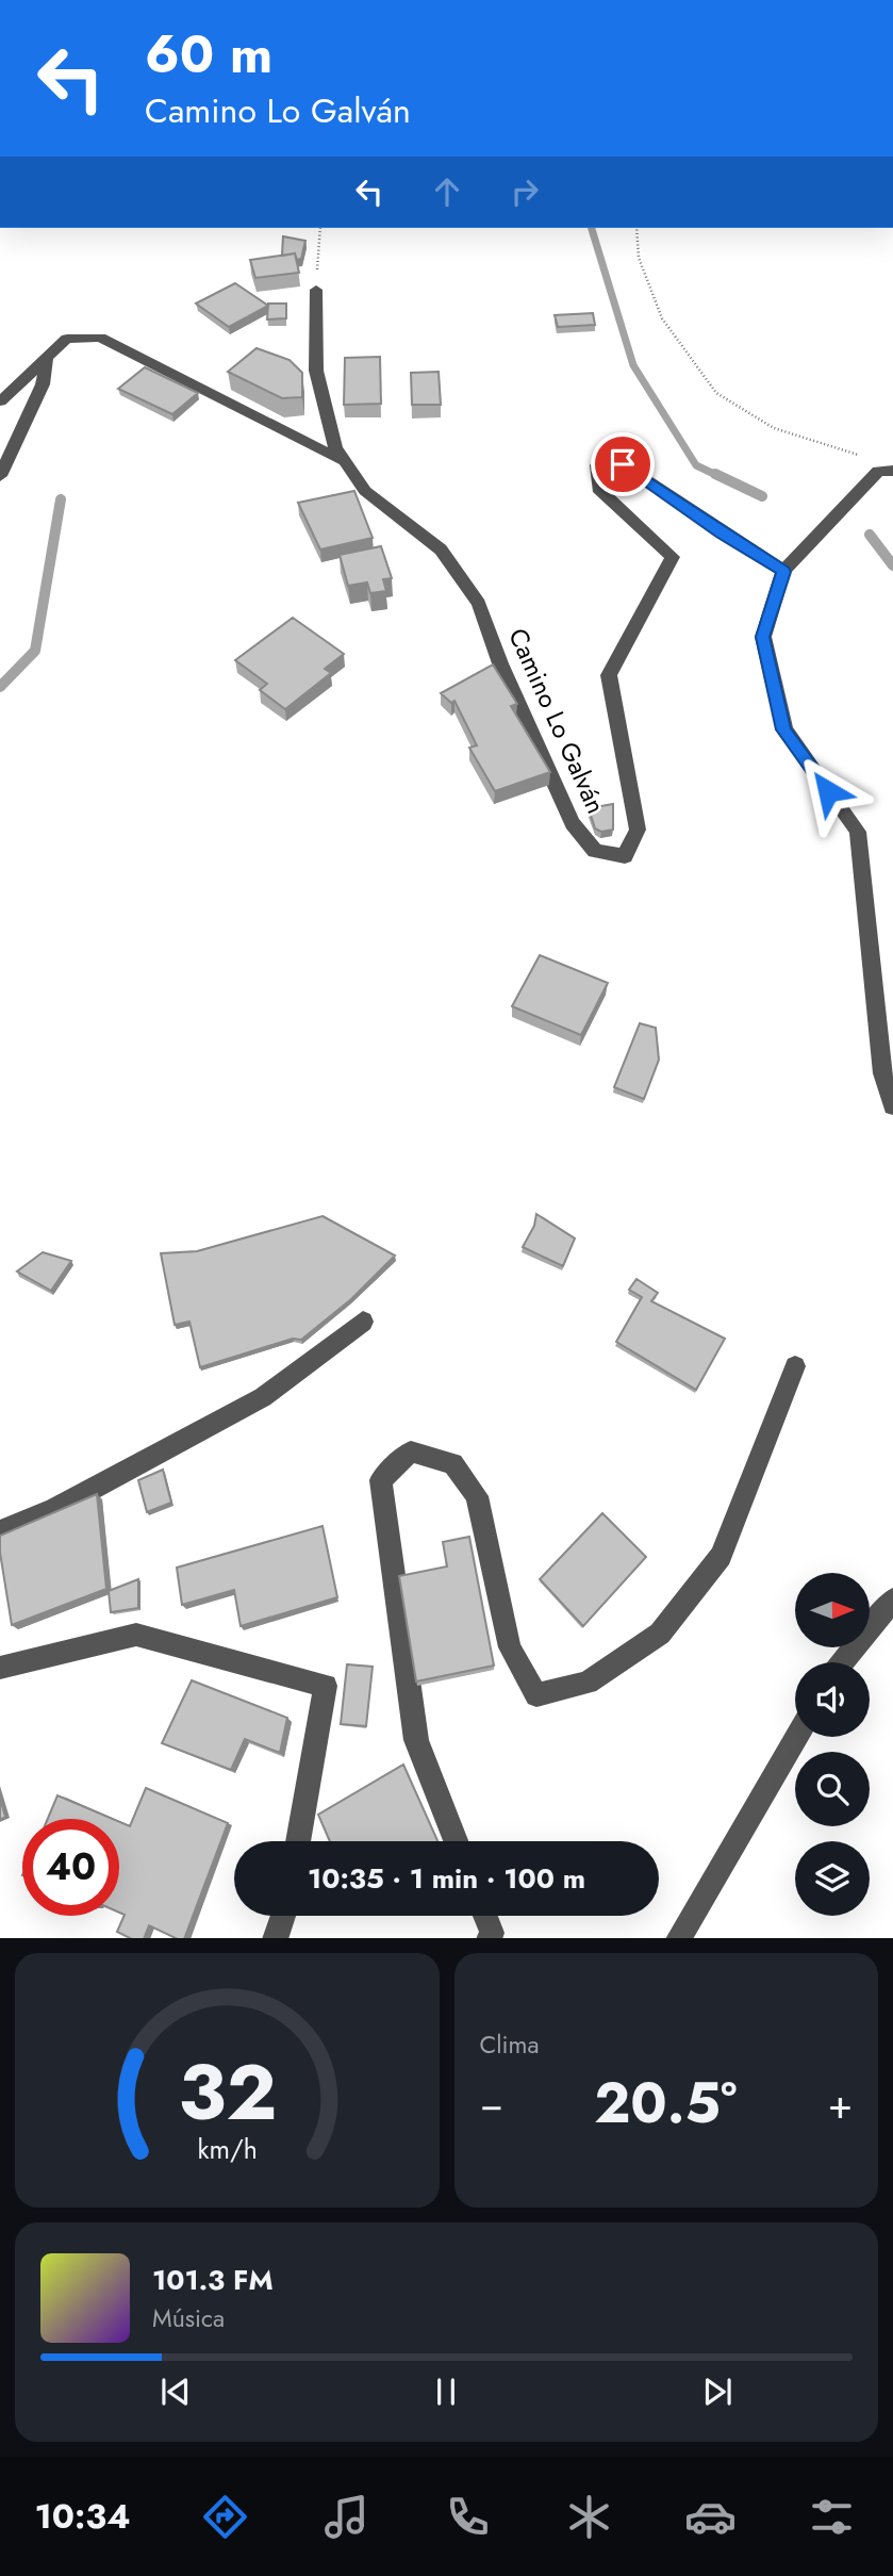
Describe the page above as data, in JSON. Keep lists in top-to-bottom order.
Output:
{
  "streets": {
    "street": ["Camino Lo Galván"]
  },
  "north": "right",
  "page": {
    "turn": ["60 m", "Camino Lo Galván"],
    "limit": "40",
    "trip": "10:35 · 1 min · 100 m",
    "tile": "Clima",
    "heat": ["−", "20.5°", "+"],
    "song": ["101.3 FM", "Música"],
    "tabs": "10:34",
    "gauge": ["32", "km/h"]
  }
}
